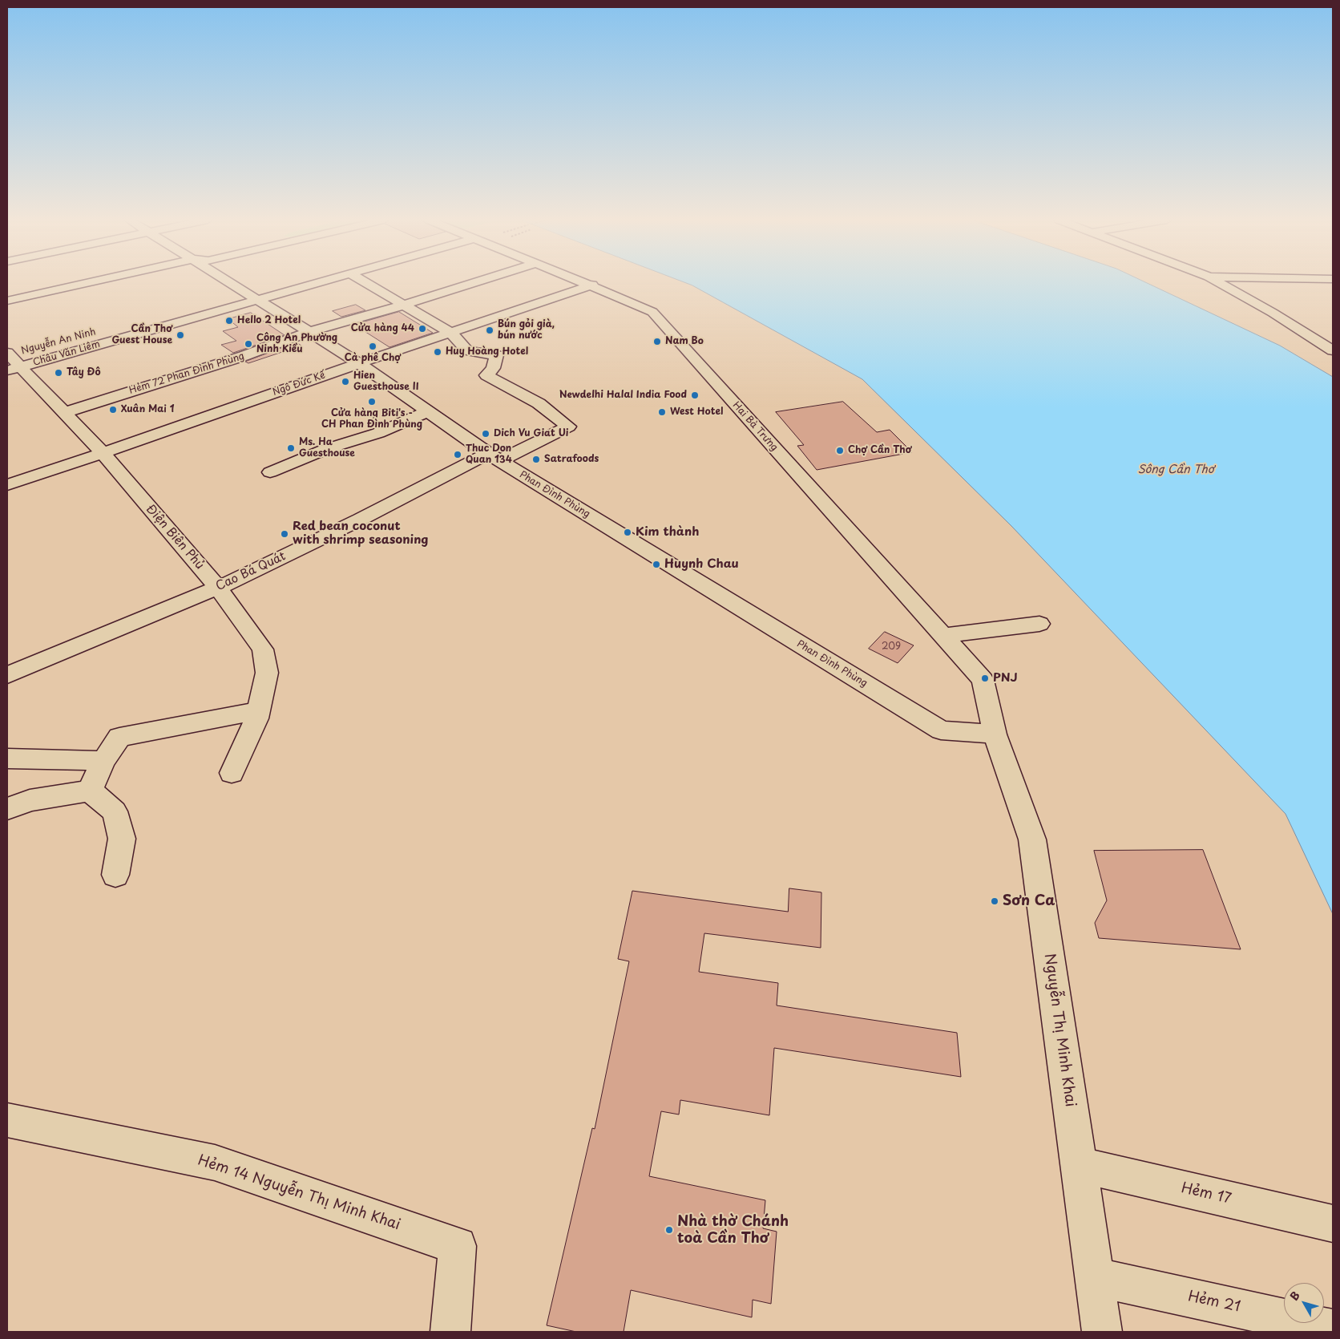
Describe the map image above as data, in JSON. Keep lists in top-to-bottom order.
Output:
{
  "streets": {
    "street": [
      "Châu Văn Liêm",
      "Hẻm 72 Phan Đình Phùng",
      "Ngô Đức Kế",
      "Hai Bà Trưng",
      "Phan Đình Phùng",
      "Điện Biên Phủ",
      "Cao Bá Quát",
      "Nguyễn Thị Minh Khai",
      "Hẻm 14 Nguyễn Thị Minh Khai",
      "Hẻm 17",
      "Hẻm 21"
    ]
  },
  "crossings": [
    ["Châu Văn Liêm", "Phan Đình Phùng"],
    ["Châu Văn Liêm", "Điện Biên Phủ"],
    ["Hẻm 72 Phan Đình Phùng", "Phan Đình Phùng"],
    ["Hẻm 72 Phan Đình Phùng", "Điện Biên Phủ"],
    ["Ngô Đức Kế", "Hai Bà Trưng"],
    ["Ngô Đức Kế", "Phan Đình Phùng"],
    ["Ngô Đức Kế", "Điện Biên Phủ"],
    ["Ngô Đức Kế", "Cao Bá Quát"],
    ["Hai Bà Trưng", "Phan Đình Phùng"],
    ["Hai Bà Trưng", "Nguyễn Thị Minh Khai"],
    ["Phan Đình Phùng", "Cao Bá Quát"],
    ["Phan Đình Phùng", "Nguyễn Thị Minh Khai"],
    ["Điện Biên Phủ", "Cao Bá Quát"],
    ["Nguyễn Thị Minh Khai", "Hẻm 17"],
    ["Nguyễn Thị Minh Khai", "Hẻm 21"]
  ],
  "water": ["Sông Cần Thơ"],
  "places": [
    "Hello 2 Hotel",
    "Cửa hàng 44",
    "Bún gỏi già, bún nước",
    "Cần Thơ Guest House",
    "Nam Bo",
    "Công An Phường Ninh Kiều",
    "Cà phê Chợ",
    "Huy Hoàng Hotel",
    "Tây Đô",
    "Hien Guesthouse II",
    "Newdelhi Halal India Food",
    "Cửa hàng Biti's - CH Phan Đình Phùng",
    "Xuân Mai 1",
    "West Hotel",
    "Dich Vu Giat Ui",
    "Ms. Ha Guesthouse",
    "Chợ Cần Thơ",
    "Thuc Don Quan 134",
    "Satrafoods",
    "Kim thành",
    "Red bean coconut with shrimp seasoning",
    "Huynh Chau",
    "PNJ",
    "Sơn Ca",
    "Nhà thờ Chánh toà Cần Thơ"
  ],
  "house_numbers": ["209"],
  "north": "top left"
}
